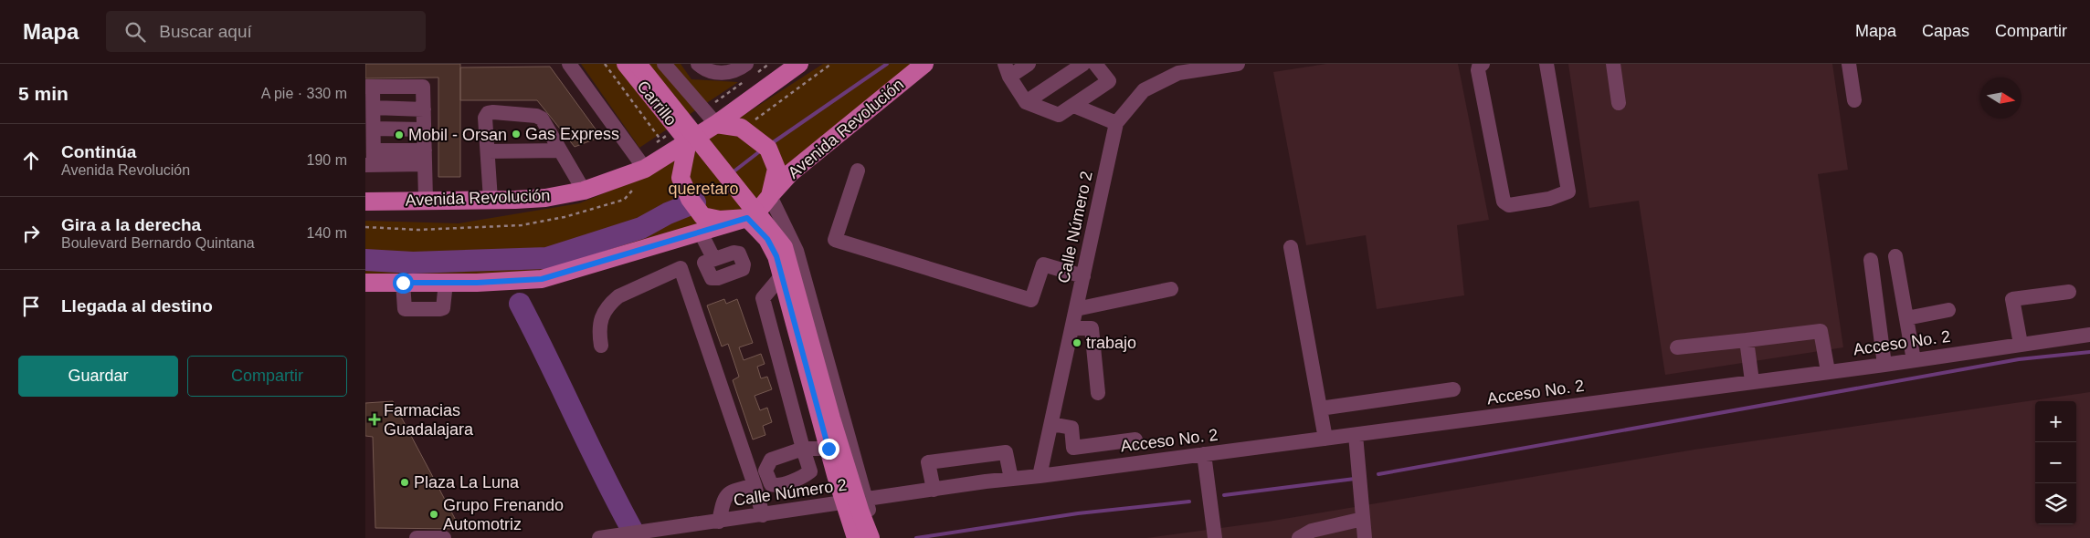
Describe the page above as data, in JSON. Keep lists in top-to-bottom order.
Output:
{
  "streets": {
    "main road": ["Carrillo", "Avenida Revolución"],
    "street": ["Calle Número 2", "Acceso No. 2"]
  },
  "crossings": [
    ["Carrillo", "Avenida Revolución"],
    ["Calle Número 2", "Acceso No. 2"]
  ],
  "parks": ["queretaro"],
  "places": {
    "other": [
      "Gas Express",
      "Mobil - Orsan",
      "trabajo",
      "Plaza La Luna",
      "Grupo Frenando Automotriz"
    ],
    "health": ["Farmacias Guadalajara"]
  },
  "north": "right",
  "page": {
    "header": "Mapa",
    "search": "Buscar aquí",
    "nav": ["Mapa", "Capas", "Compartir"],
    "heading": ["5 min", "A pie · 330 m"],
    "list": [
      ["Continúa", "Avenida Revolución", "190 m"],
      ["Gira a la derecha", "Boulevard Bernardo Quintana", "140 m"],
      "Llegada al destino"
    ],
    "buttons": ["Guardar", "Compartir"],
    "map_buttons": ["+", "−"]
  }
}
